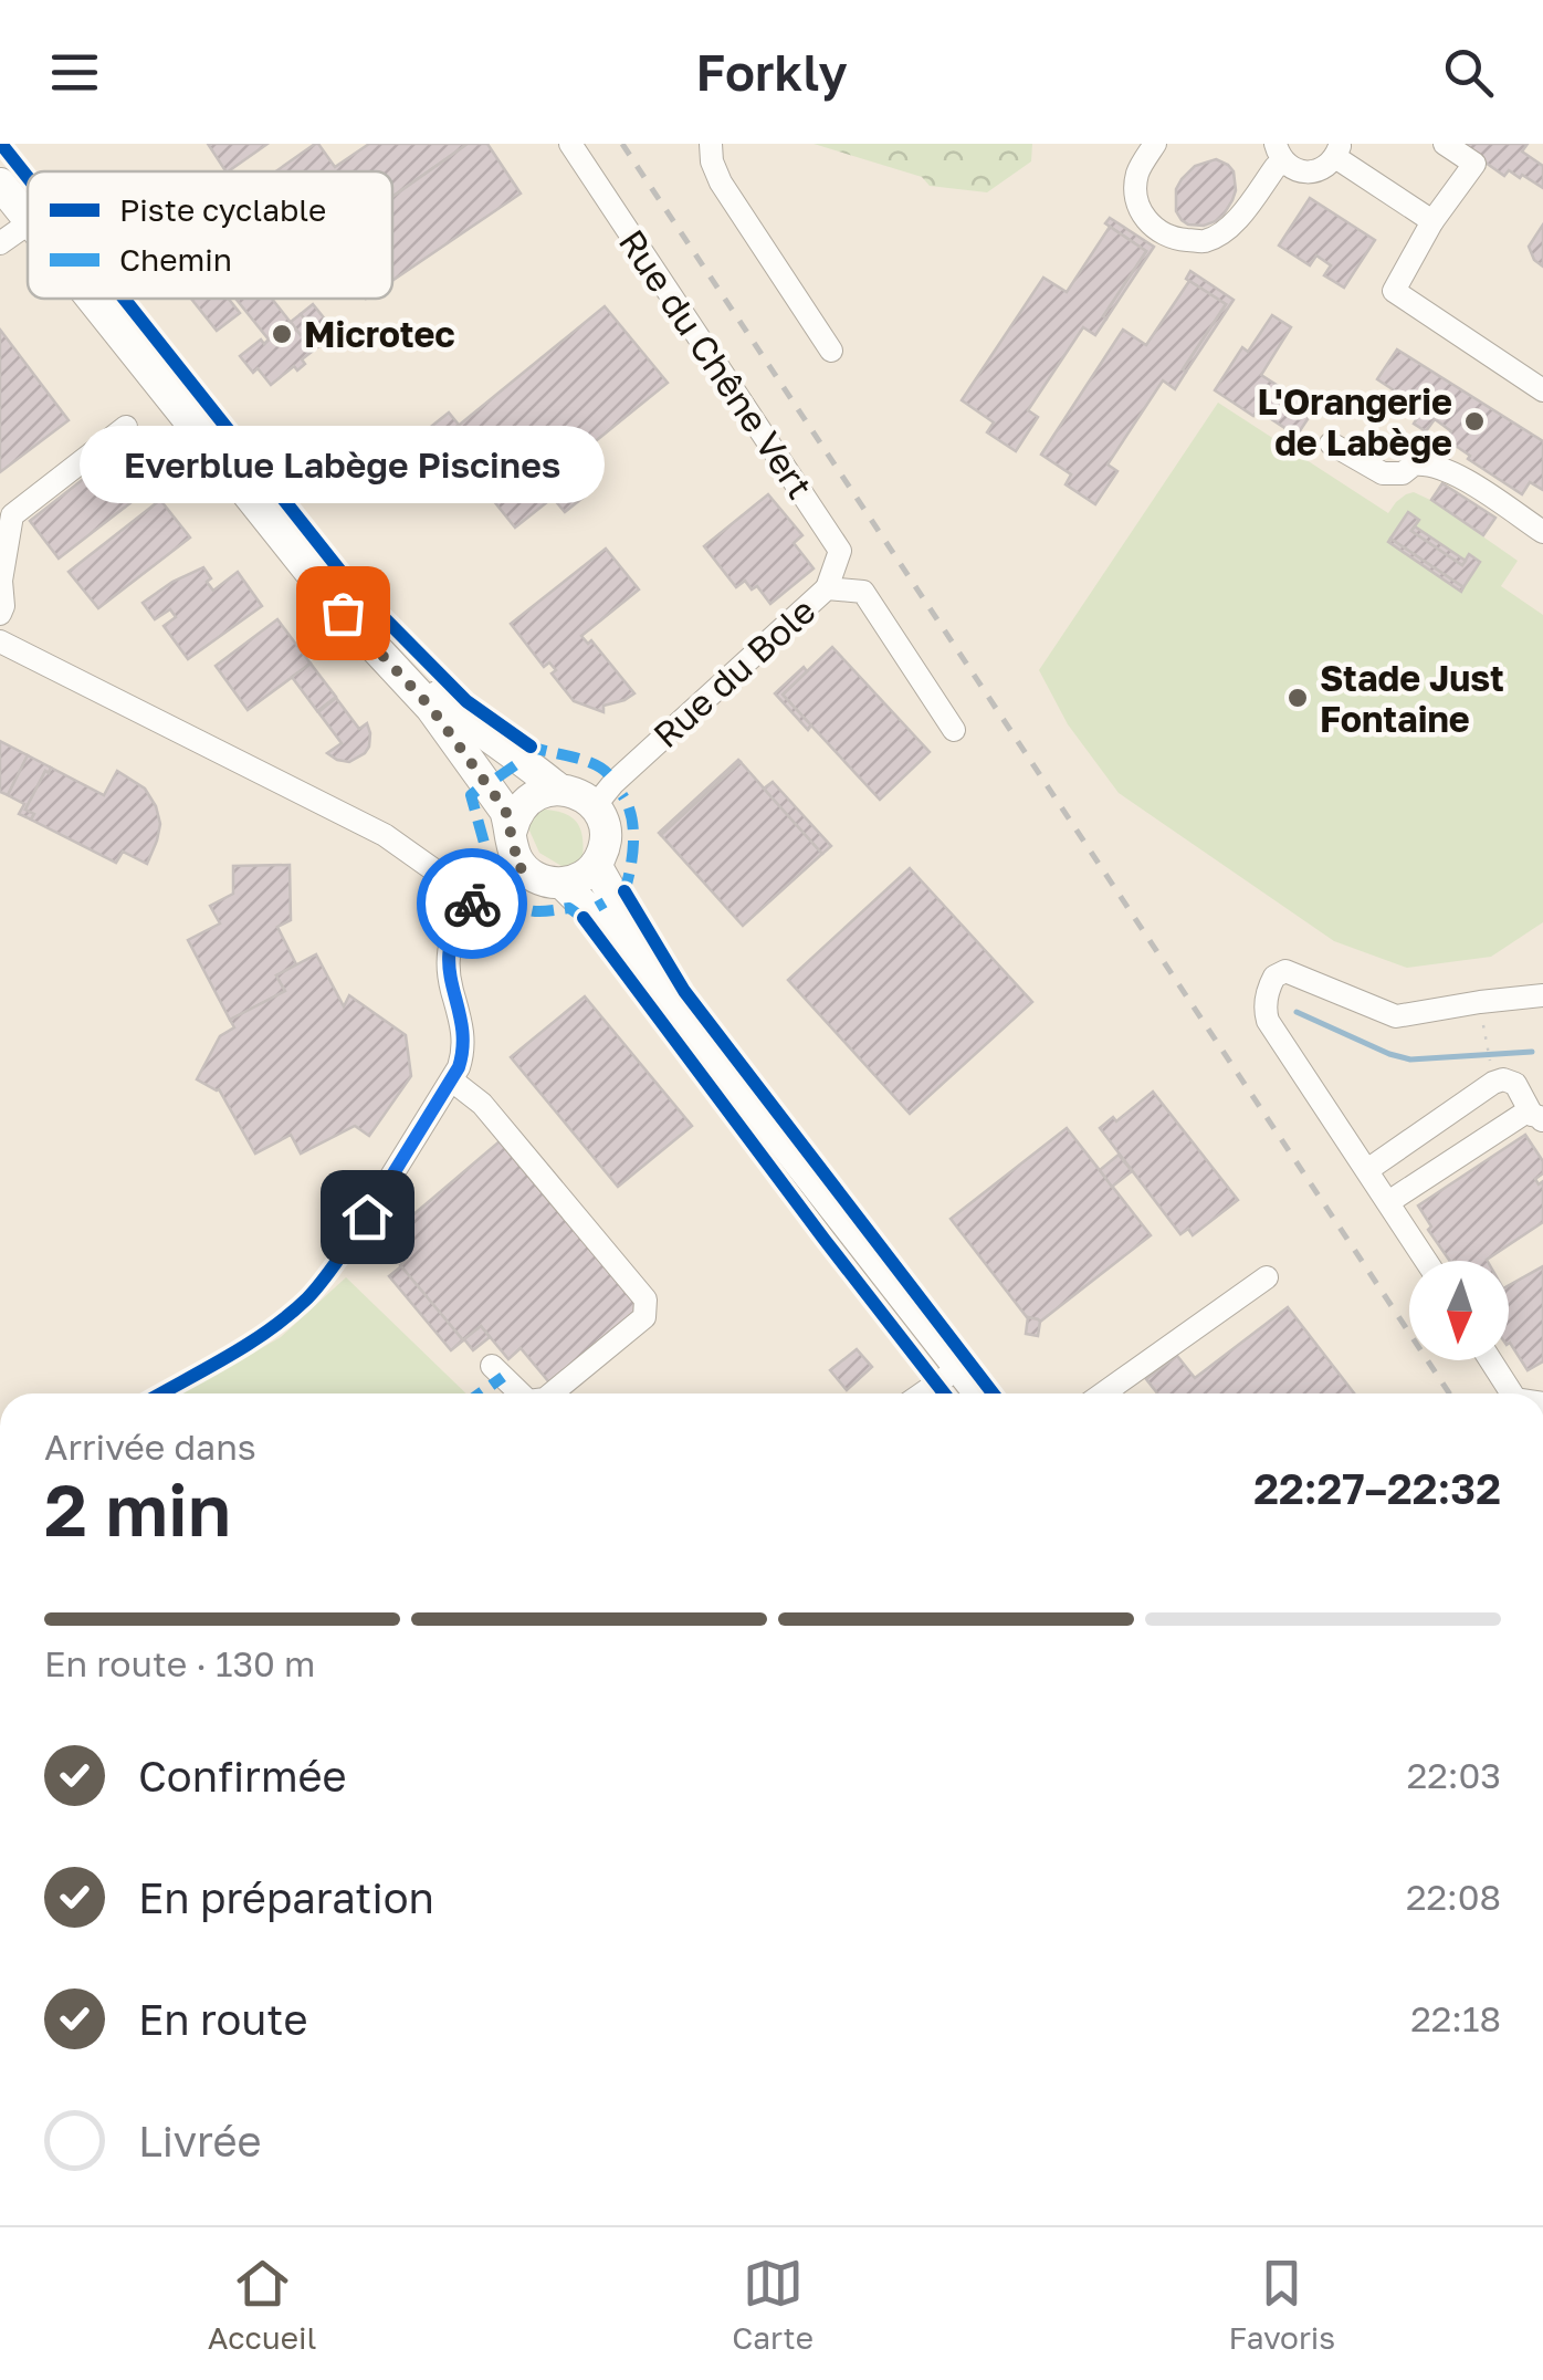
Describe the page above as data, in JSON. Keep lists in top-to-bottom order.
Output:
{
  "streets": {
    "street": ["Rue du Chêne Vert", "Rue du Bole"]
  },
  "crossings": [
    ["Rue du Chêne Vert", "Rue du Bole"]
  ],
  "places": [
    "Microtec",
    "L'Orangerie de Labège",
    "Everblue Labège Piscines",
    "Stade Just Fontaine"
  ],
  "legend": ["Piste cyclable", "Chemin"],
  "north": "bottom",
  "page": {
    "header": "Forkly",
    "bubble": "Everblue Labège Piscines",
    "heading": ["2 min", "Arrivée dans", "22:27–22:32"],
    "bar": "En route · 130 m",
    "list": [
      ["Confirmée", "22:03"],
      ["En préparation", "22:08"],
      ["En route", "22:18"],
      "Livrée"
    ],
    "tabs": ["Accueil", "Carte", "Favoris"]
  }
}
